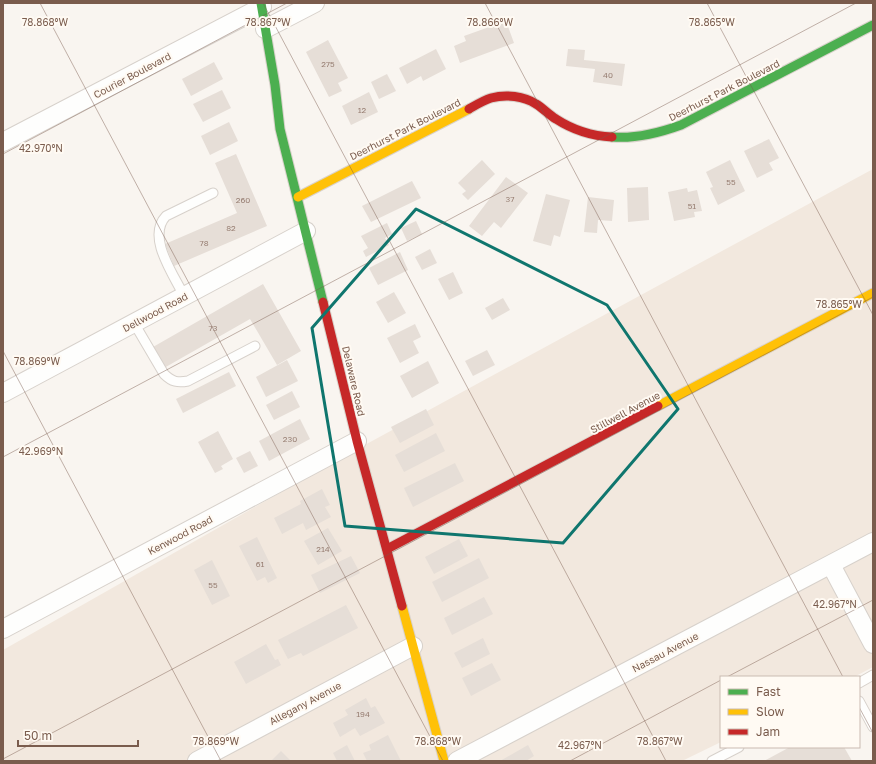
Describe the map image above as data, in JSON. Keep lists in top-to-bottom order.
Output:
{
  "streets": {
    "street": [
      "Courier Boulevard",
      "Deerhurst Park Boulevard",
      "Dellwood Road",
      "Delaware Road",
      "Stillwell Avenue",
      "Kenwood Road",
      "Nassau Avenue",
      "Allegany Avenue"
    ]
  },
  "crossings": [
    ["Courier Boulevard", "Delaware Road"],
    ["Deerhurst Park Boulevard", "Delaware Road"],
    ["Dellwood Road", "Delaware Road"],
    ["Delaware Road", "Stillwell Avenue"],
    ["Delaware Road", "Kenwood Road"],
    ["Delaware Road", "Allegany Avenue"]
  ],
  "house_numbers": [
    "275",
    "40",
    "12",
    "55",
    "37",
    "260",
    "51",
    "82",
    "78",
    "73",
    "230",
    "214",
    "61",
    "55",
    "194"
  ],
  "legend": ["Fast", "Slow", "Jam"],
  "scale_bar": "50 m",
  "coordinates": [
    "78.868°W",
    "78.867°W",
    "78.866°W",
    "78.865°W",
    "42.970°N",
    "78.869°W",
    "42.969°N",
    "42.967°N"
  ]
}
